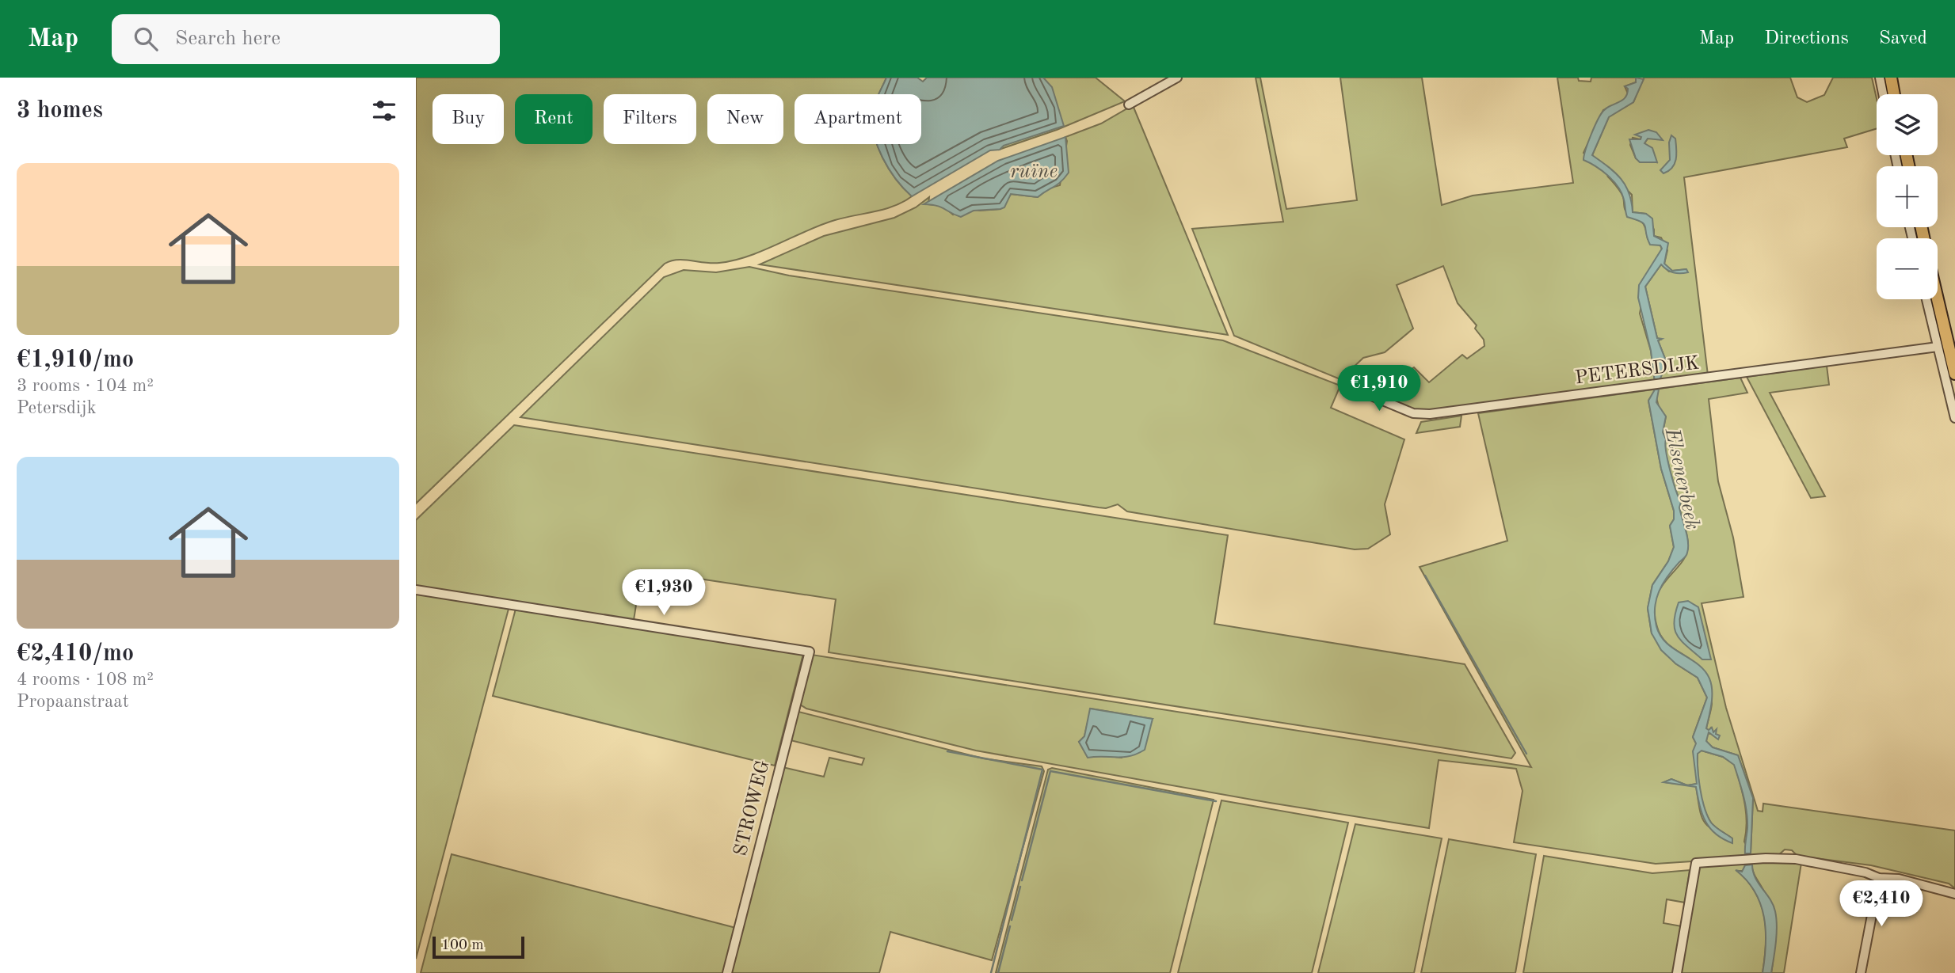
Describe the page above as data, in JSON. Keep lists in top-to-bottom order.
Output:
{
  "streets": {
    "street": ["PETERSDIJK", "STROWEG"]
  },
  "water": ["ruïne", "Elsenerbeek"],
  "scale_bar": "100 m",
  "page": {
    "header": "Map",
    "search": "Search here",
    "nav": ["Map", "Directions", "Saved"],
    "heading": "3 homes",
    "map_buttons": ["+", "−"],
    "chip": [
      "Buy",
      "Rent",
      "Filters",
      "New",
      "Apartment"
    ],
    "list": [
      {
        "name": "€1,910/mo",
        "note": "3 rooms · 104 m² · Petersdijk"
      },
      {
        "name": "€2,410/mo",
        "note": "4 rooms · 108 m² · Propaanstraat"
      }
    ],
    "price": ["€1,910", "€1,930", "€2,410"],
    "scale": "100 m"
  }
}
